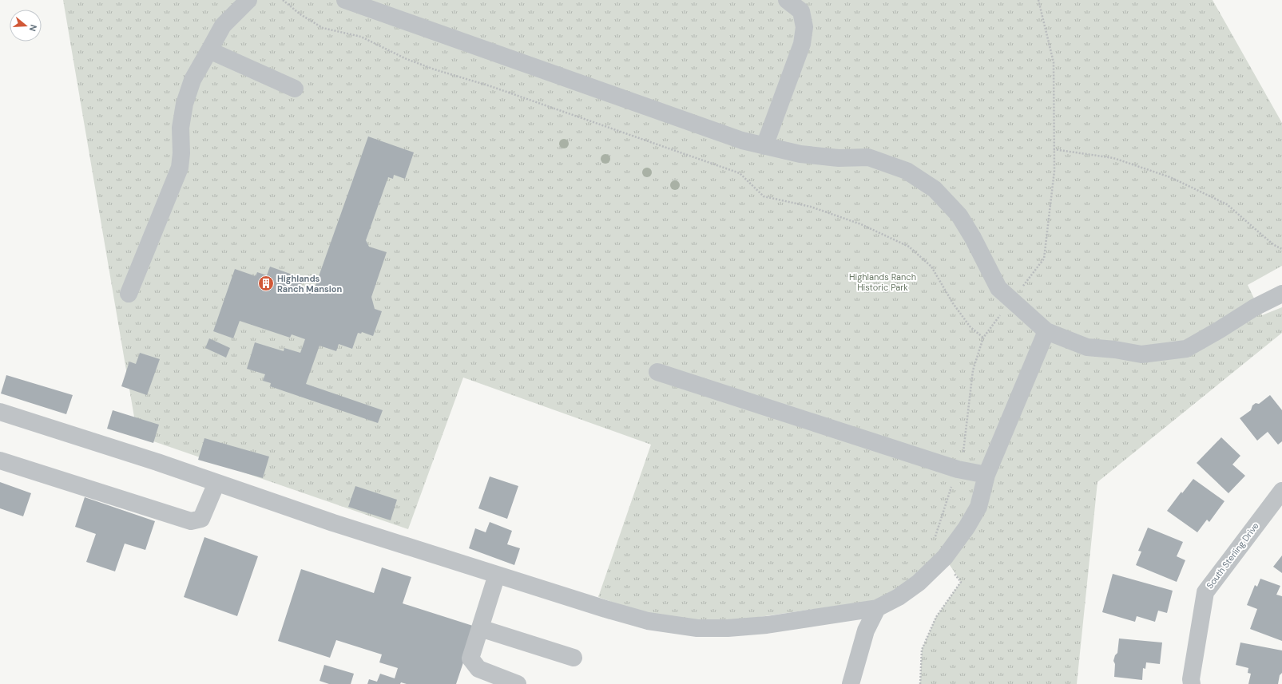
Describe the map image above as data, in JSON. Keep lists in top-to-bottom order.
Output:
{
  "streets": {
    "street": ["South Sterling Drive"]
  },
  "parks": ["Highlands Ranch Historic Park"],
  "places": {
    "building": ["Highlands Ranch Mansion"]
  },
  "north": "right"
}
